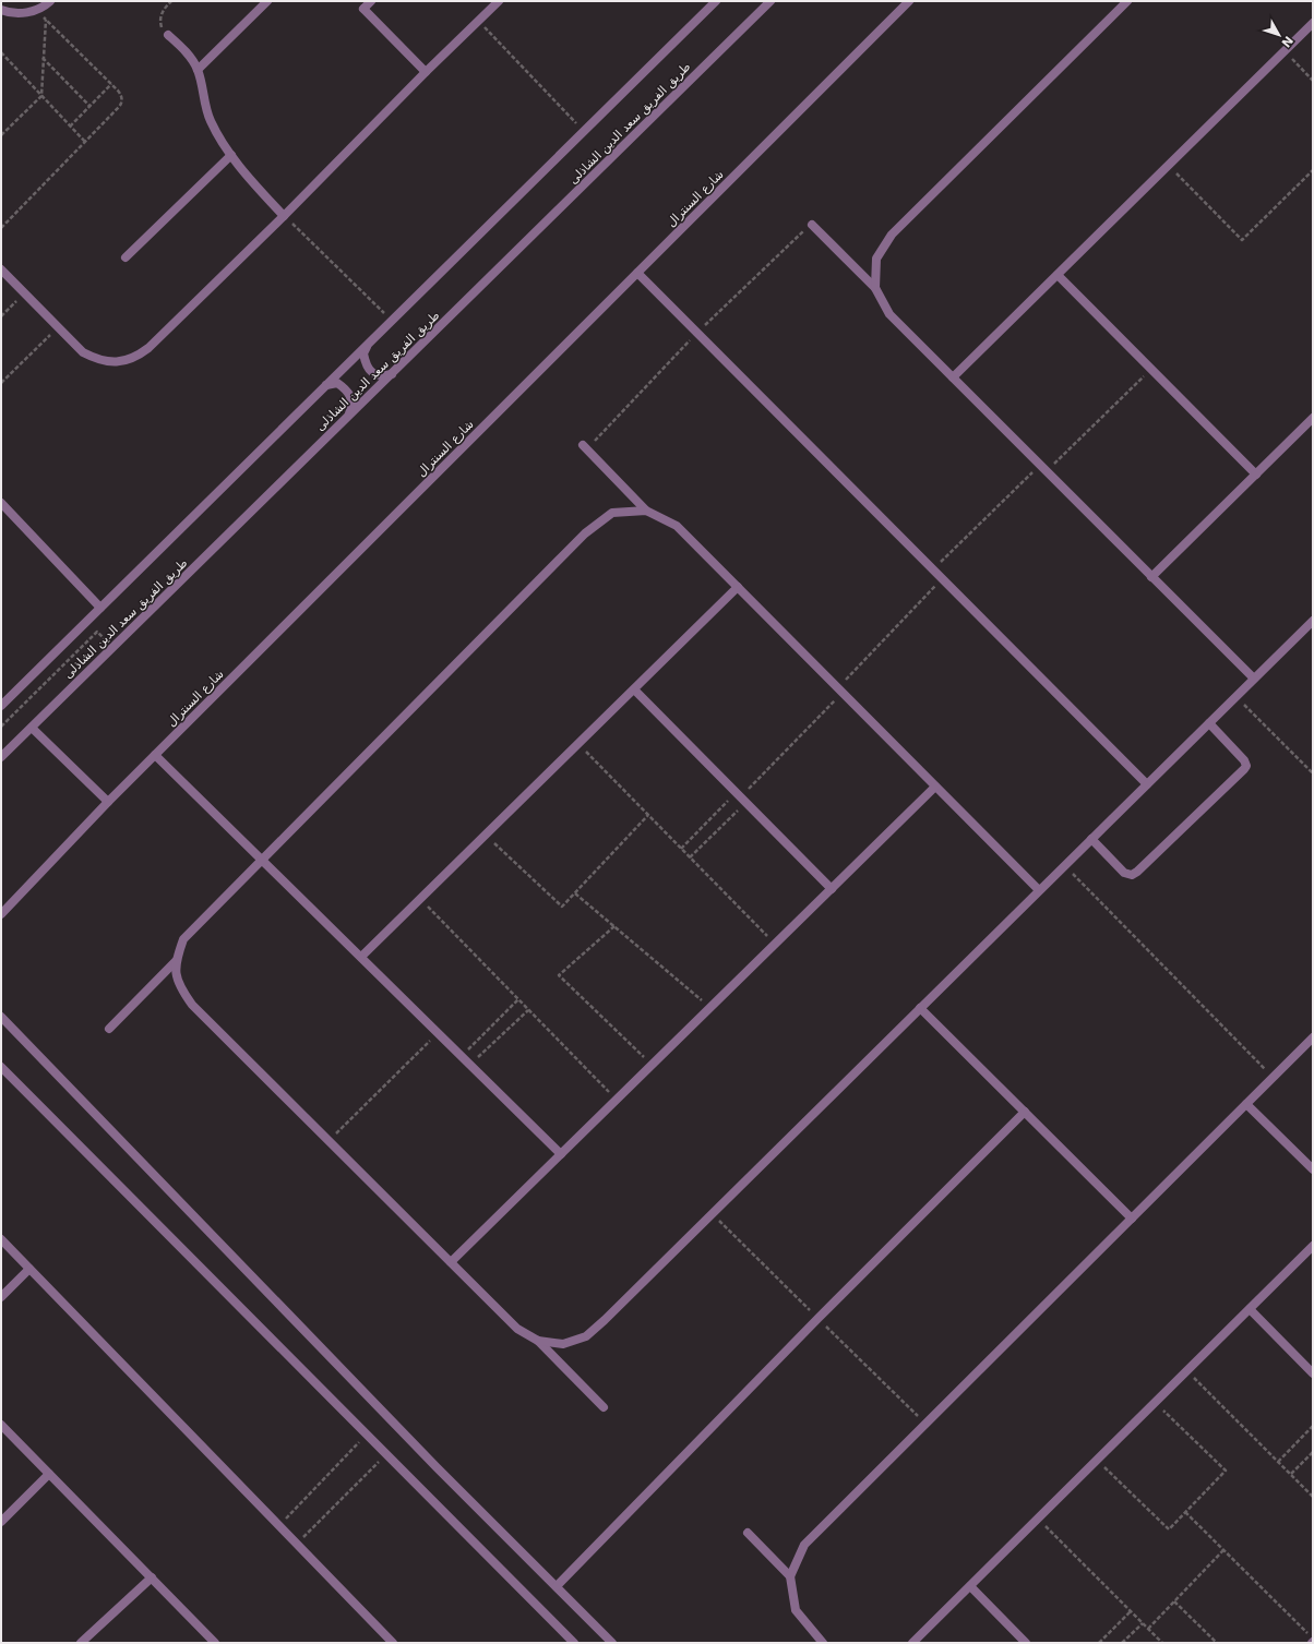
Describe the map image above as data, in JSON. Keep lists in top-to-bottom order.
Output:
{
  "streets": {
    "street": ["طريق الفريق سعد الدين الشاذلى", "شارع السنترال"]
  },
  "north": "bottom right"
}
